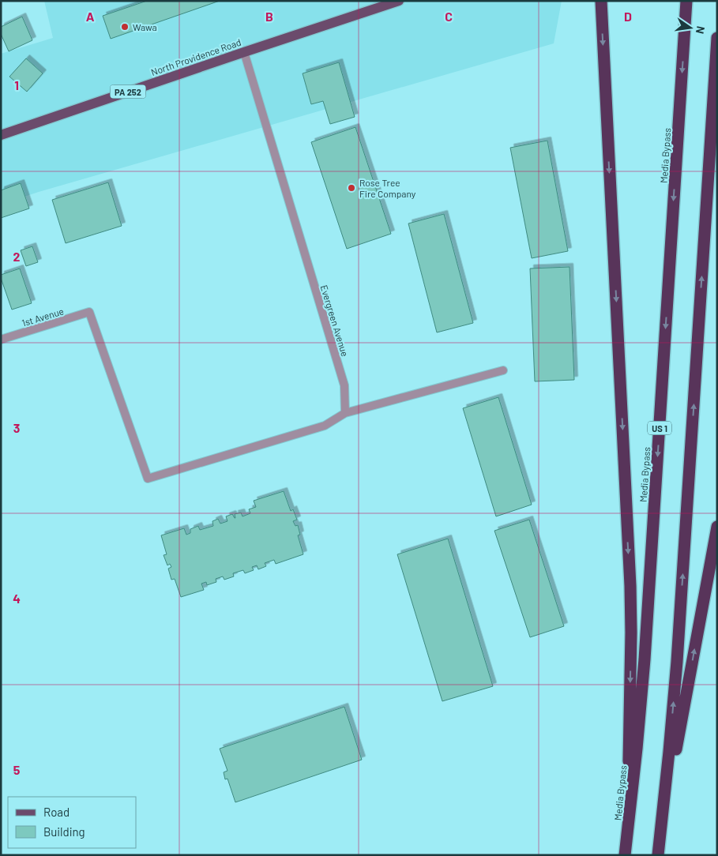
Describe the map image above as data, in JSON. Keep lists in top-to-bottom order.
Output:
{
  "streets": {
    "highway": ["Media Bypass", "US 1"],
    "main road": ["North Providence Road", "PA 252"],
    "street": ["1st Avenue", "Evergreen Avenue"]
  },
  "crossings": [
    ["North Providence Road", "Evergreen Avenue"],
    ["1st Avenue", "Evergreen Avenue"]
  ],
  "places": ["Wawa", "Rose Tree Fire Company"],
  "legend": ["Road", "Building"],
  "north": "right",
  "grid": {
    "columns": [
      "A",
      "B",
      "C",
      "D"
    ],
    "rows": [
      "1",
      "2",
      "3",
      "4",
      "5"
    ]
  }
}
